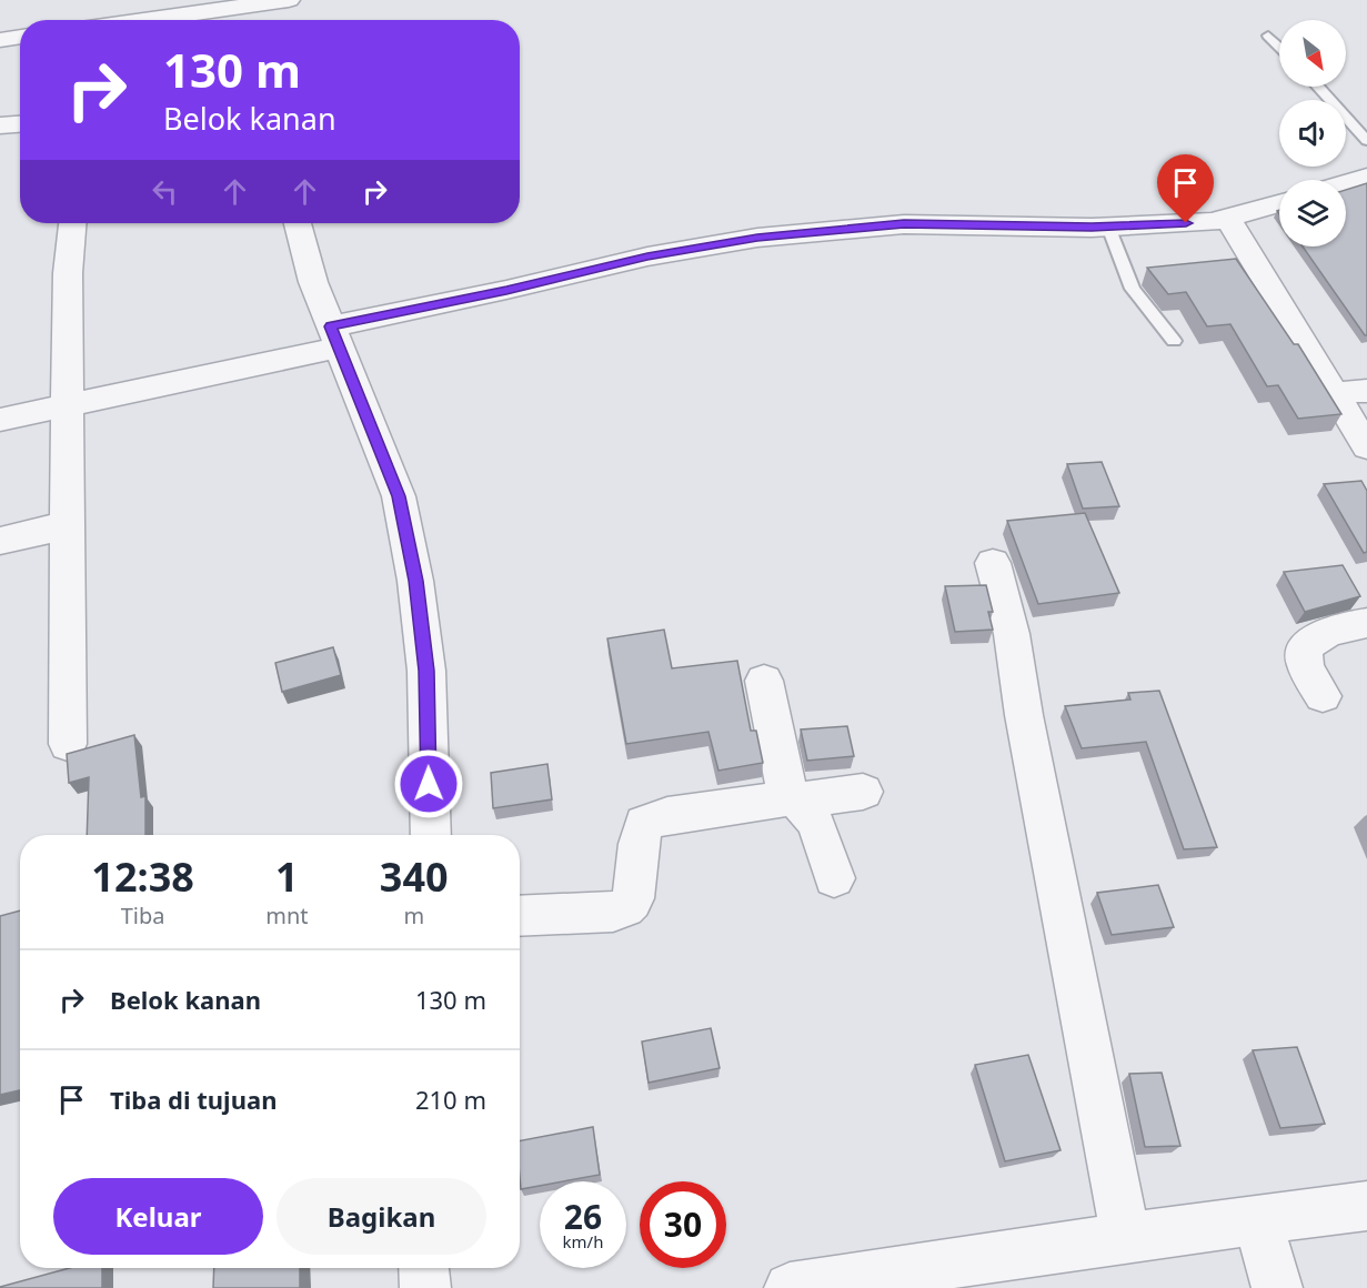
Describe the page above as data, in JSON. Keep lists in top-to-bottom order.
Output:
{
  "north": "bottom right",
  "page": {
    "turn": ["130 m", "Belok kanan"],
    "eta": [
      "12:38",
      "Tiba",
      "1",
      "mnt",
      "340",
      "m"
    ],
    "list": [
      {
        "name": "Belok kanan",
        "value": "130 m"
      },
      {
        "name": "Tiba di tujuan",
        "value": "210 m"
      }
    ],
    "buttons": ["Keluar", "Bagikan"],
    "speed": "26 km/h",
    "limit": "30"
  }
}
